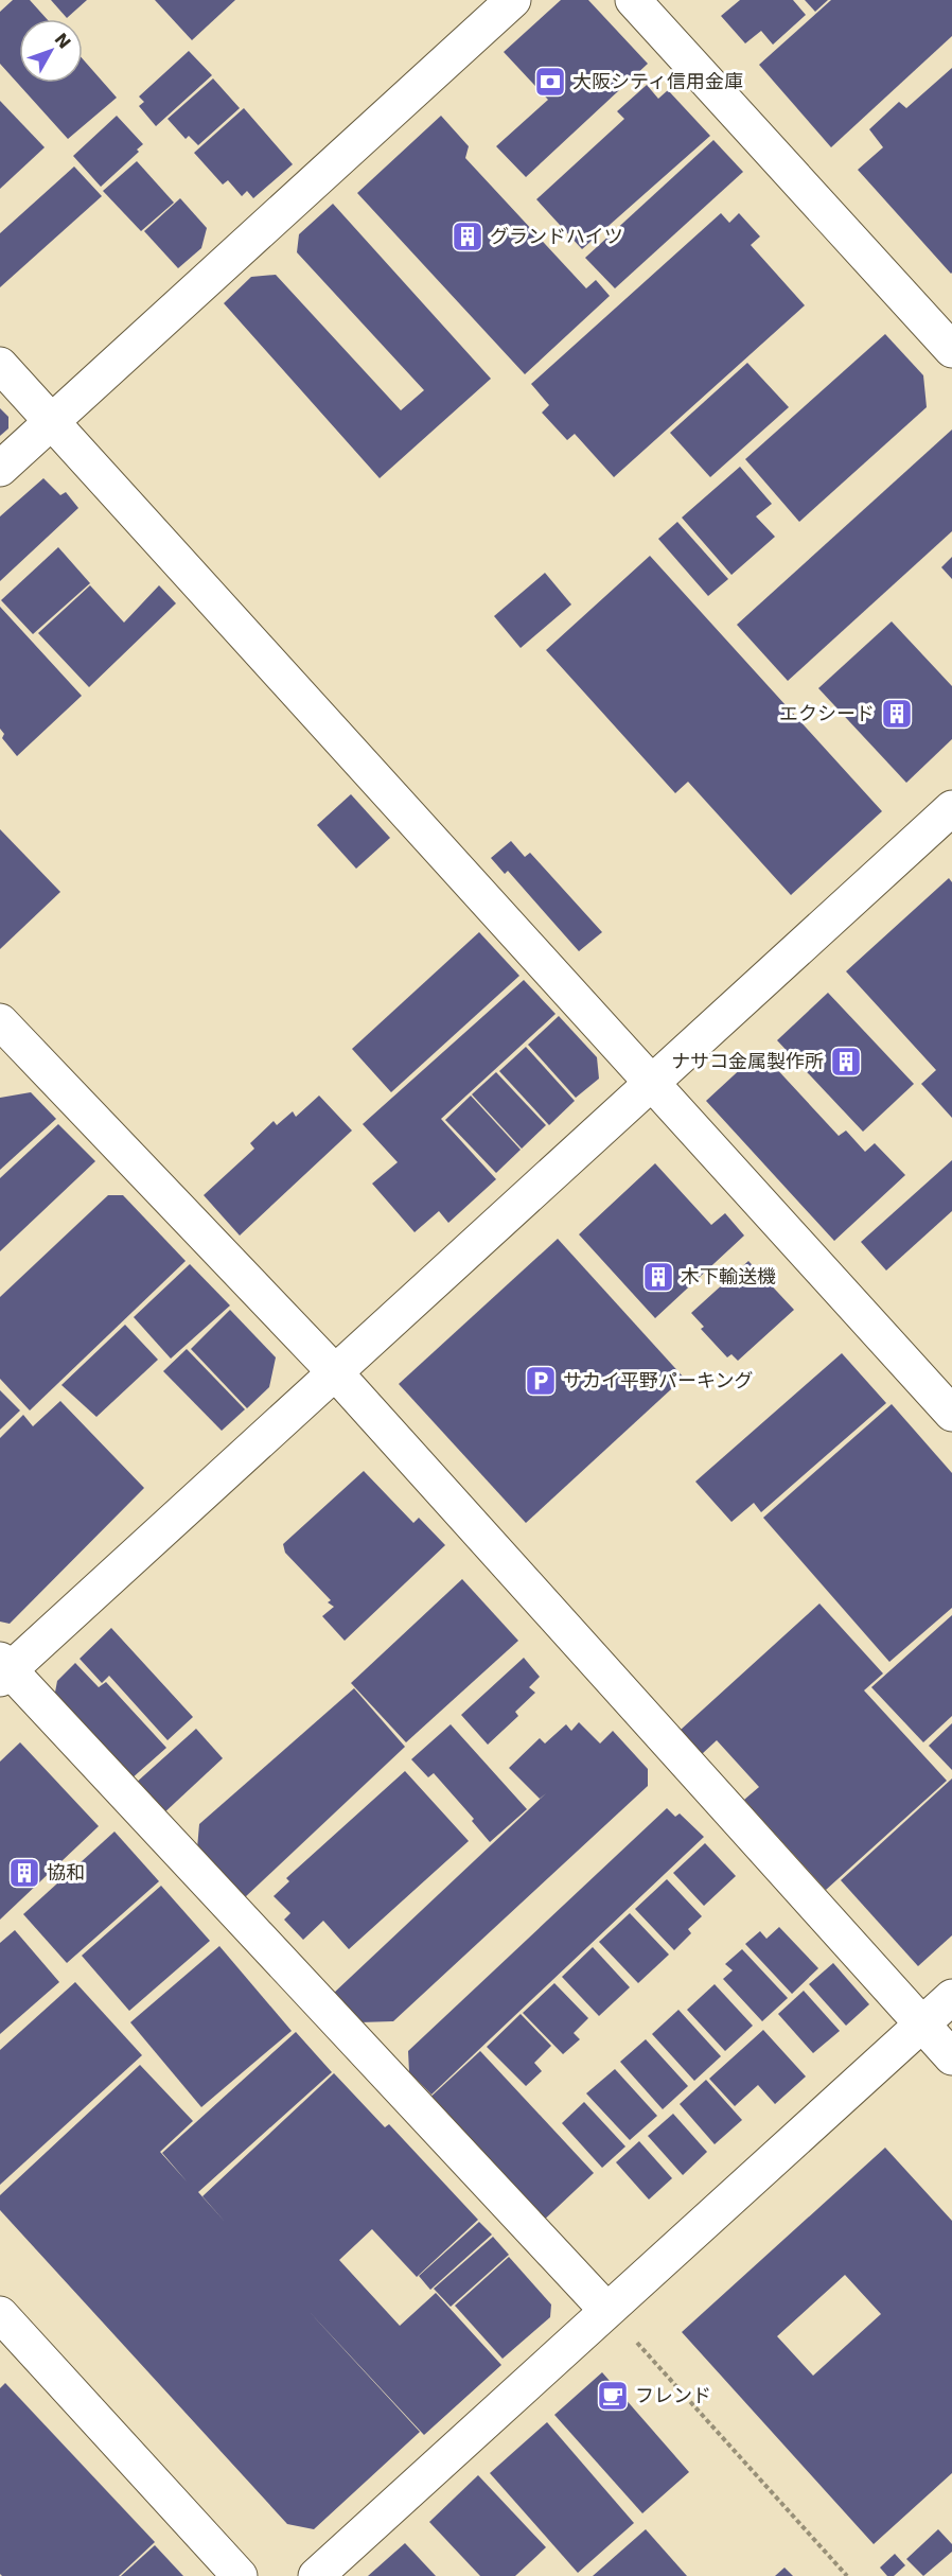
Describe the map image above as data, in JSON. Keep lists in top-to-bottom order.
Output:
{
  "places": {
    "bank": ["大阪シティ信用金庫"],
    "building": [
      "グランドハイツ",
      "エクシード",
      "ナサコ金属製作所",
      "木下輸送機",
      "協和"
    ],
    "parking": ["サカイ平野パーキング"],
    "cafe": ["フレンド"]
  },
  "north": "top right"
}
